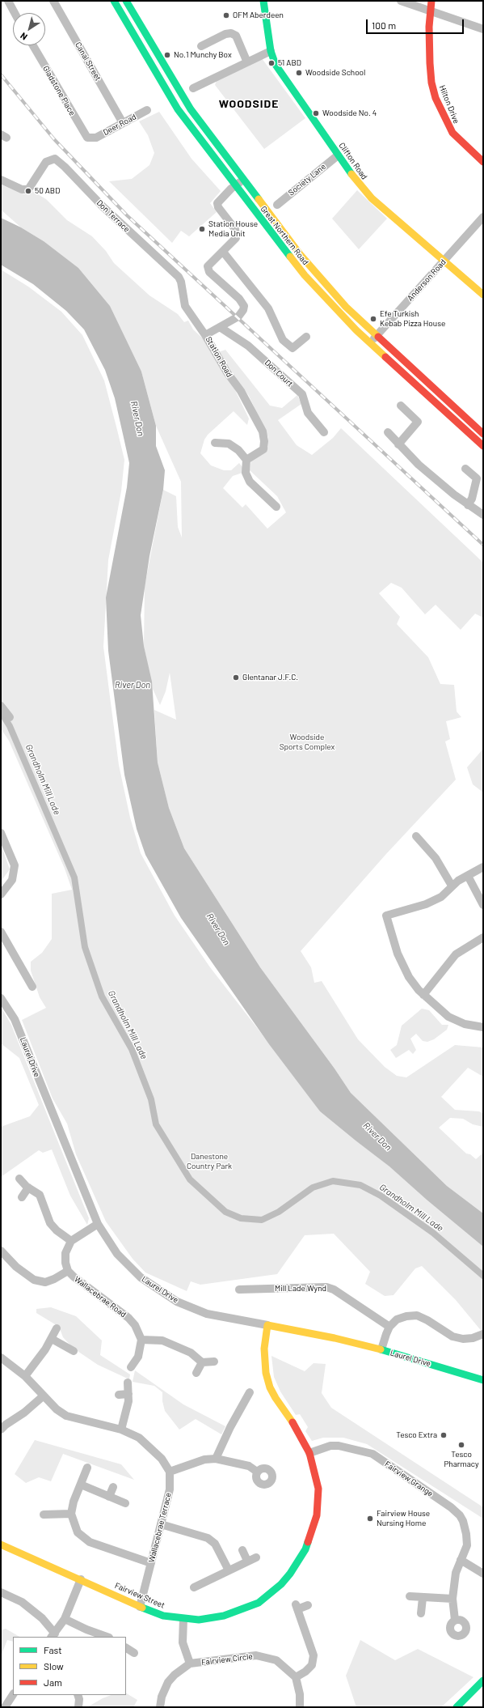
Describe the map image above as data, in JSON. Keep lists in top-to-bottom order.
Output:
{
  "streets": {
    "street": [
      "Canal Street",
      "Gladstone Place",
      "Hilton Drive",
      "Deer Road",
      "Clifton Road",
      "Society Lane",
      "Don Terrace",
      "Great Northern Road",
      "Anderson Road",
      "Station Road",
      "Don Court",
      "Laurel Drive",
      "Mill Lade Wynd",
      "Wallacebrae Road",
      "Fairview Grange",
      "Wallacebrae Terrace",
      "Fairview Street",
      "Fairview Circle"
    ]
  },
  "crossings": [
    ["Canal Street", "Deer Road"],
    ["Gladstone Place", "Deer Road"],
    ["Clifton Road", "Society Lane"],
    ["Clifton Road", "Anderson Road"],
    ["Don Terrace", "Station Road"],
    ["Great Northern Road", "Anderson Road"],
    ["Great Northern Road", "Station Road"],
    ["Station Road", "Don Court"],
    ["Laurel Drive", "Fairview Street"],
    ["Fairview Grange", "Fairview Street"],
    ["Wallacebrae Terrace", "Fairview Street"],
    ["Fairview Street", "Fairview Circle"]
  ],
  "districts": ["WOODSIDE"],
  "water": ["River Don", "Grandholm Mill Lade"],
  "parks": ["Woodside Sports Complex", "Danestone Country Park"],
  "places": [
    "OFM Aberdeen",
    "No.1 Munchy Box",
    "51 ABD",
    "Woodside School",
    "Woodside No. 4",
    "50 ABD",
    "Station House Media Unit",
    "Efe Turkish Kebab Pizza House",
    "Glentanar J.F.C.",
    "Tesco Extra",
    "Tesco Pharmacy",
    "Fairview House Nursing Home"
  ],
  "legend": ["Fast", "Slow", "Jam"],
  "scale_bar": "100 m",
  "north": "bottom left"
}
